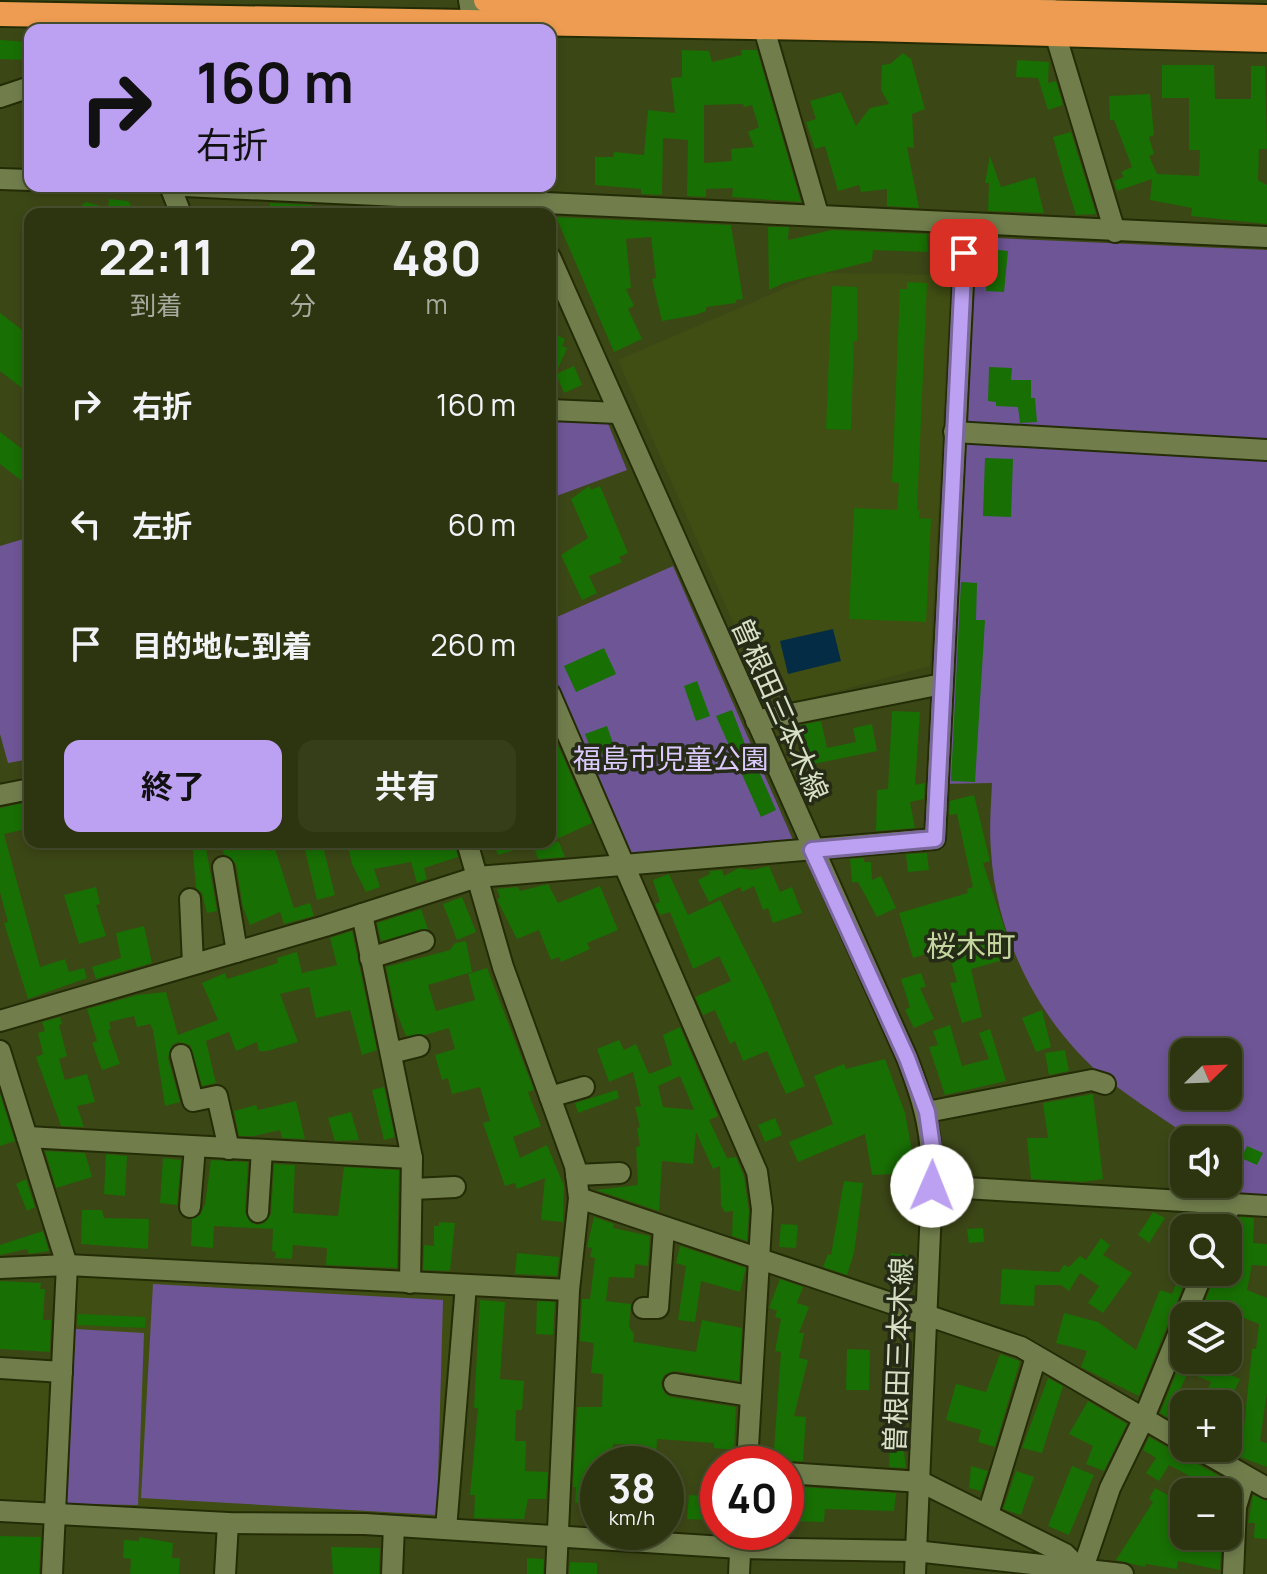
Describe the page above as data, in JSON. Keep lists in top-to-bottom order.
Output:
{
  "streets": {
    "street": ["曽根田三本木線"]
  },
  "districts": ["桜木町"],
  "parks": ["福島市児童公園"],
  "north": "top right",
  "page": {
    "turn": ["160 m", "右折"],
    "eta": [
      "22:11",
      "到着",
      "2",
      "分",
      "480",
      "m"
    ],
    "list": [
      {
        "name": "右折",
        "value": "160 m"
      },
      {
        "name": "左折",
        "value": "60 m"
      },
      {
        "name": "目的地に到着",
        "value": "260 m"
      }
    ],
    "buttons": ["終了", "共有"],
    "map_buttons": ["+", "−"],
    "speed": "38 km/h",
    "limit": "40"
  }
}
